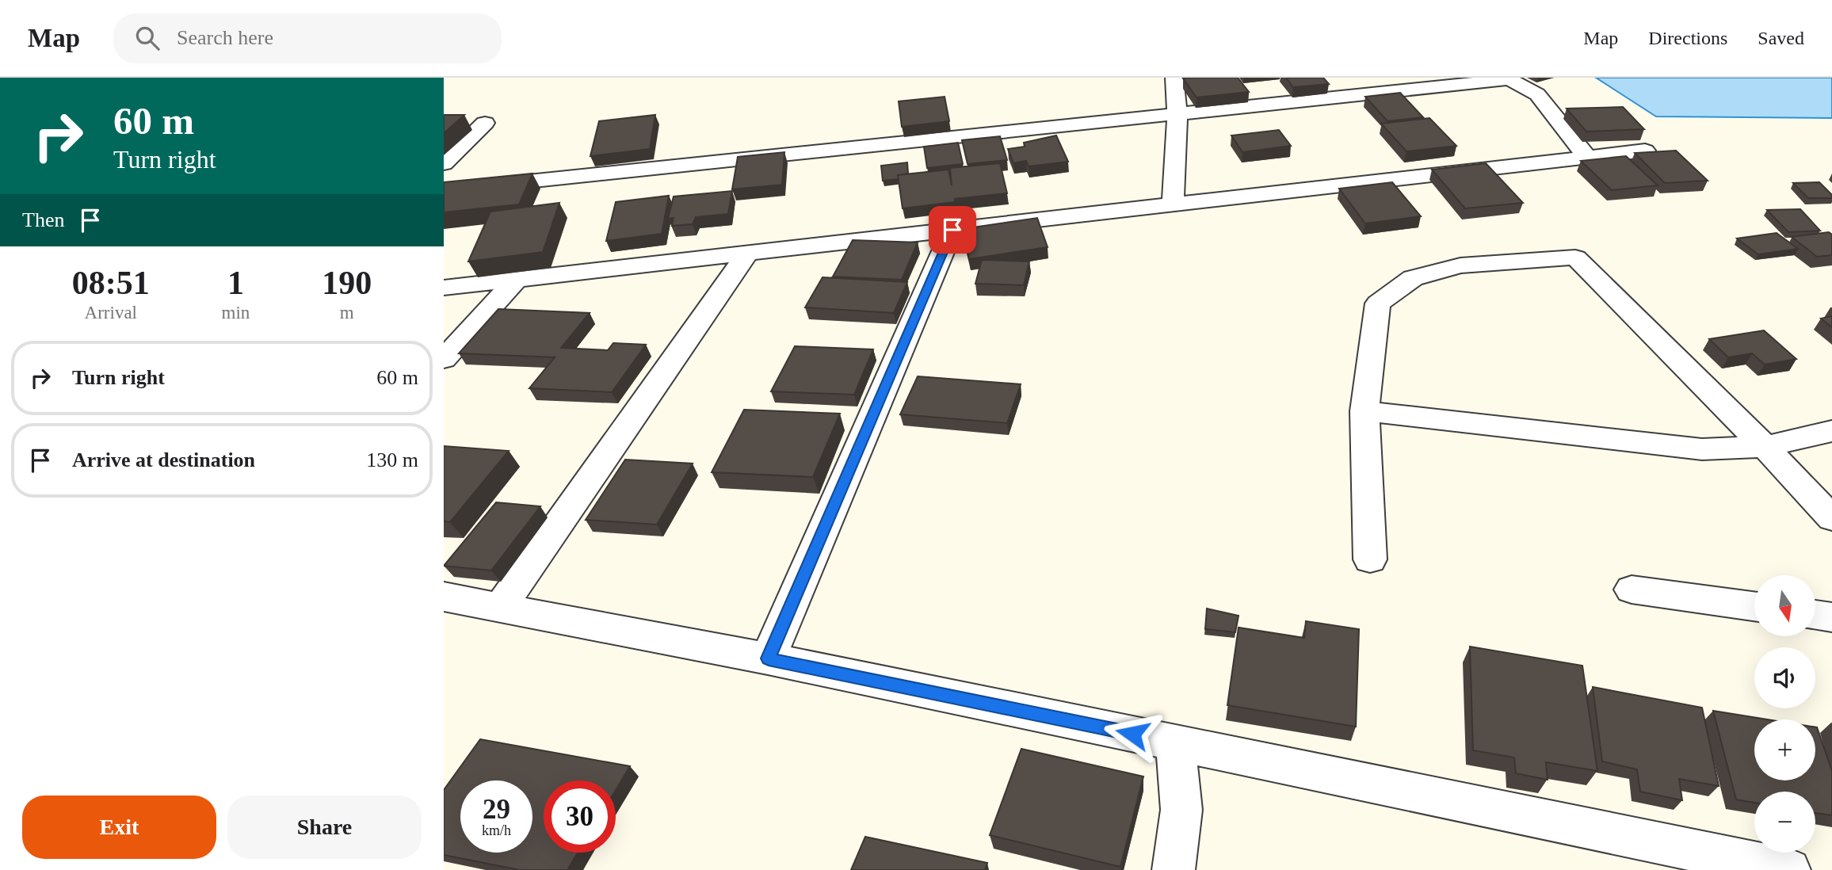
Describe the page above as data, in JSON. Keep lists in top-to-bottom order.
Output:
{
  "north": "bottom",
  "page": {
    "header": "Map",
    "search": "Search here",
    "nav": ["Map", "Directions", "Saved"],
    "turn": ["60 m", "Turn right"],
    "then": "Then",
    "eta": [
      "08:51",
      "Arrival",
      "1",
      "min",
      "190",
      "m"
    ],
    "list": [
      {
        "name": "Turn right",
        "value": "60 m"
      },
      {
        "name": "Arrive at destination",
        "value": "130 m"
      }
    ],
    "map_buttons": ["+", "−"],
    "speed": "29 km/h",
    "limit": "30",
    "buttons": ["Exit", "Share"]
  }
}
